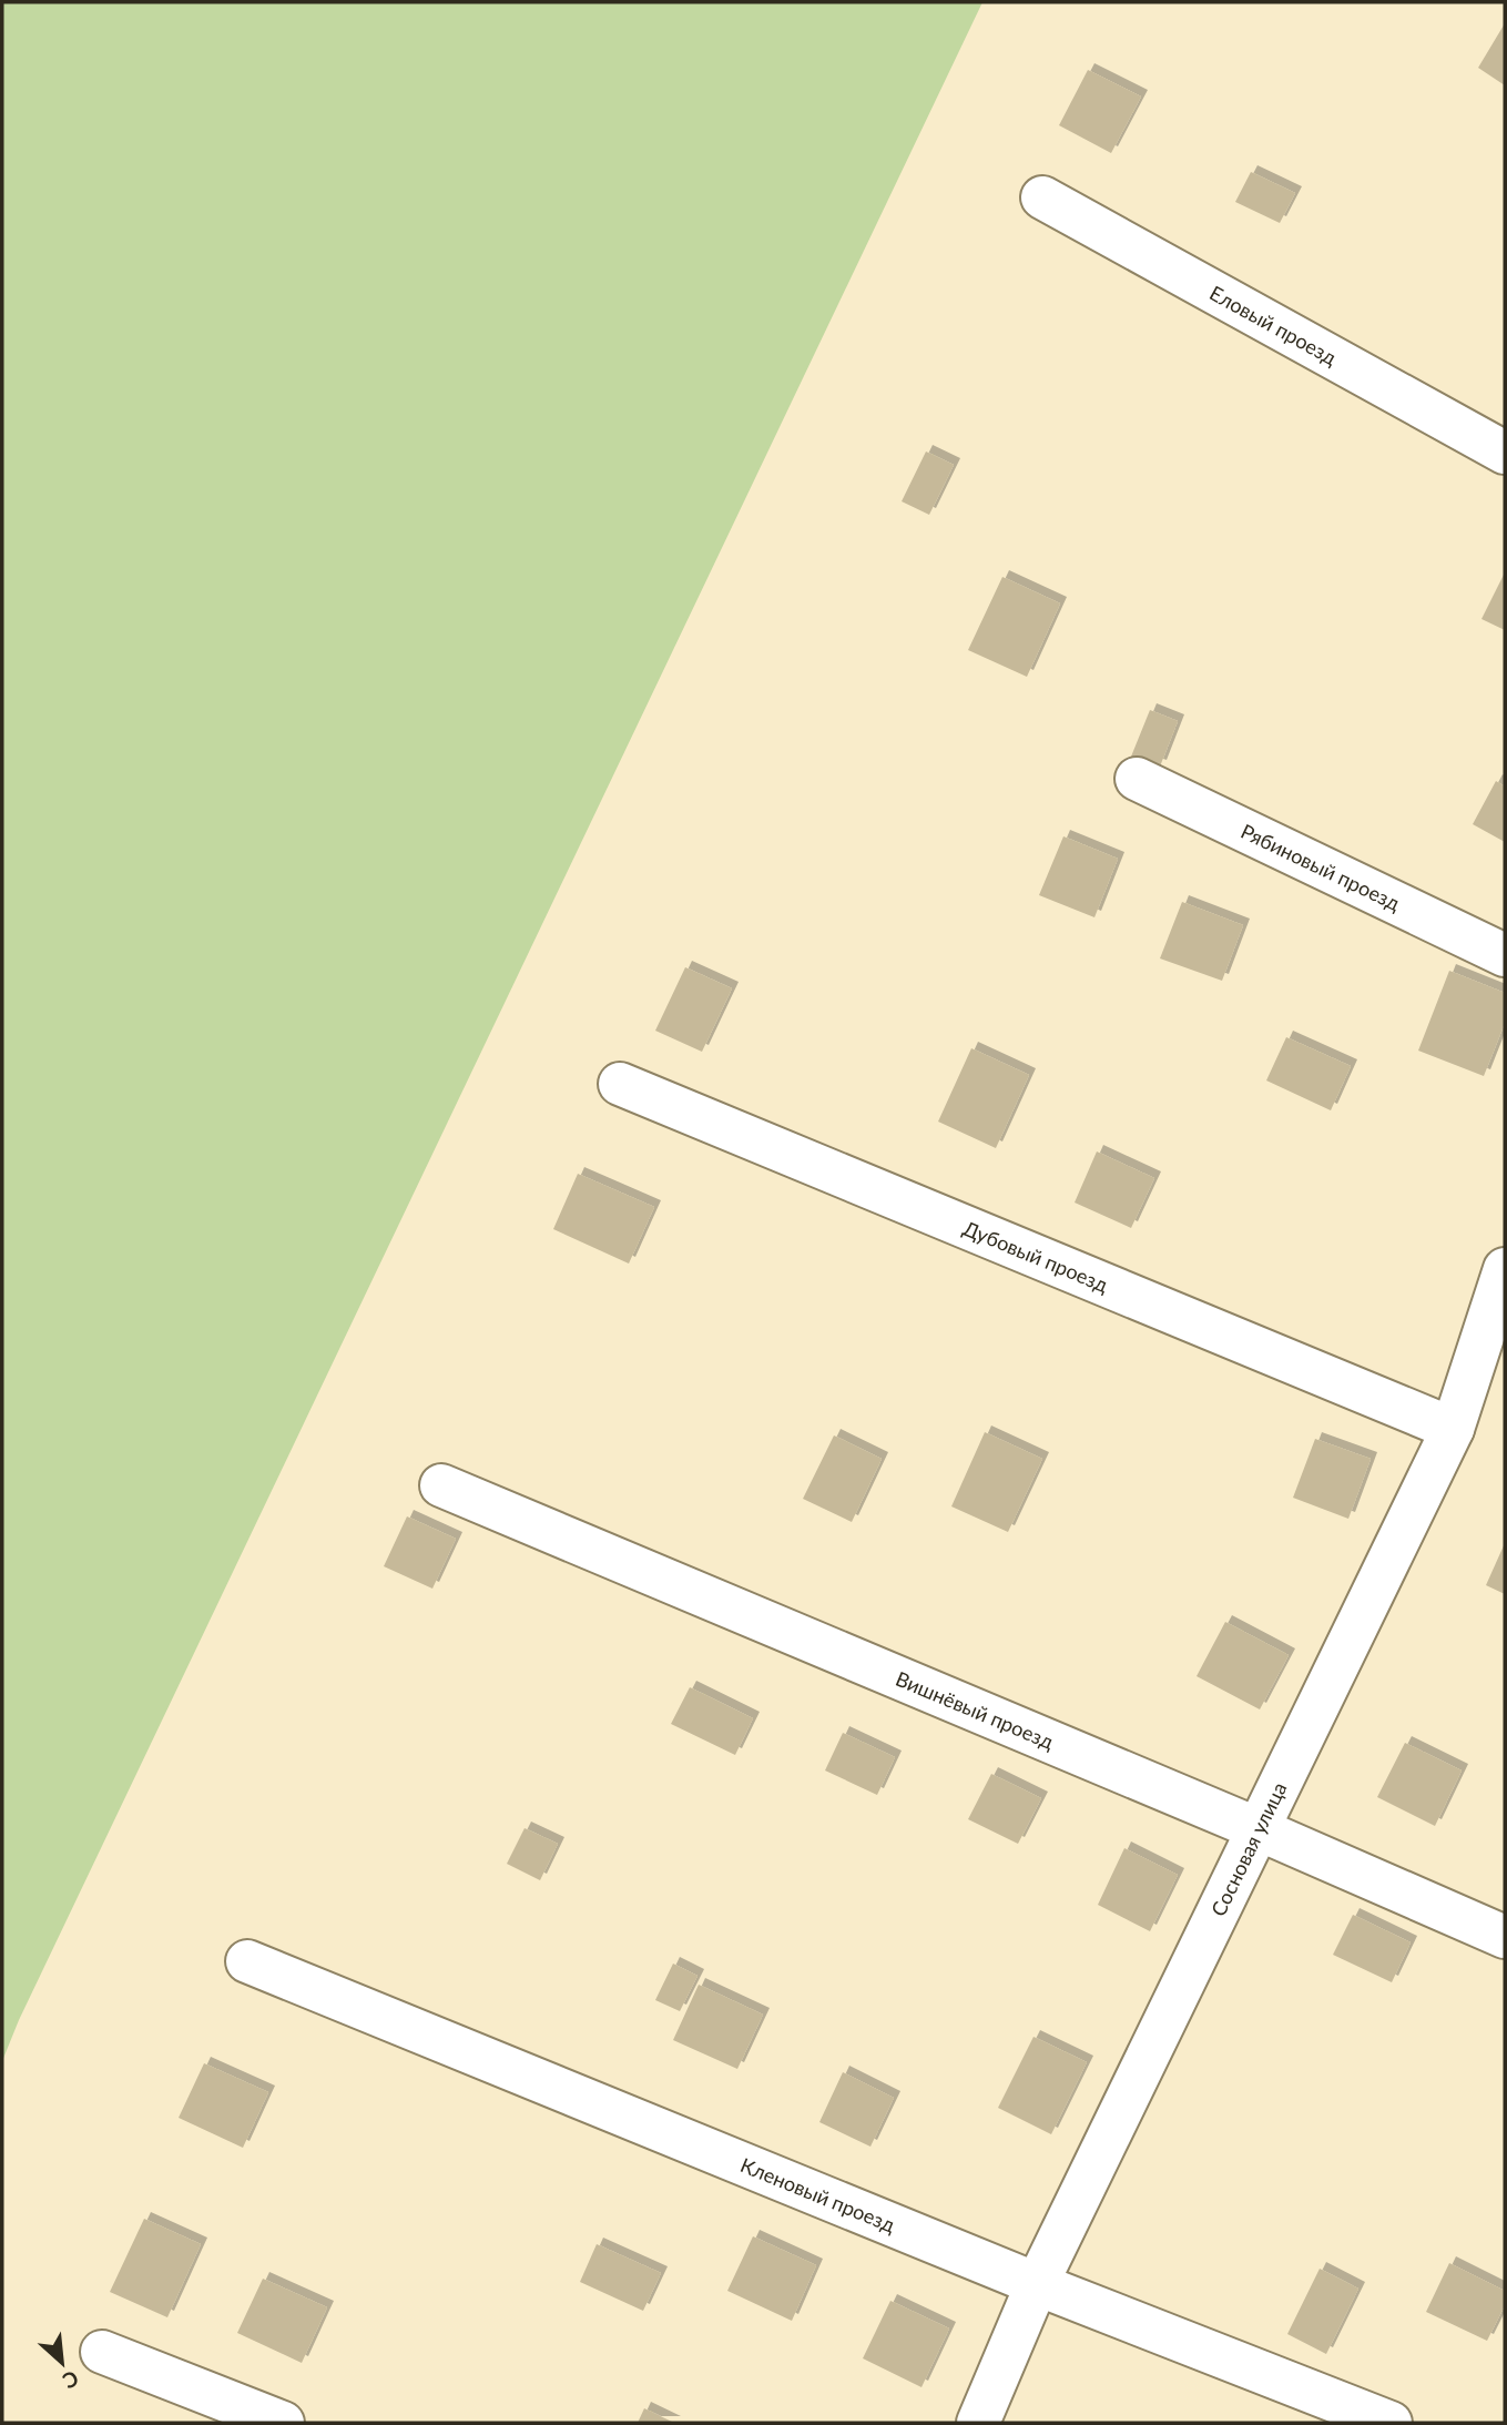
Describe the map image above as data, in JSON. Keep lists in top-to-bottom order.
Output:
{
  "streets": {
    "street": [
      "Еловый проезд",
      "Рябиновый проезд",
      "Дубовый проезд",
      "Вишнёвый проезд",
      "Сосновая улица",
      "Кленовый проезд"
    ]
  },
  "crossings": [
    ["Дубовый проезд", "Сосновая улица"],
    ["Вишнёвый проезд", "Сосновая улица"],
    ["Сосновая улица", "Кленовый проезд"]
  ],
  "north": "bottom right"
}
